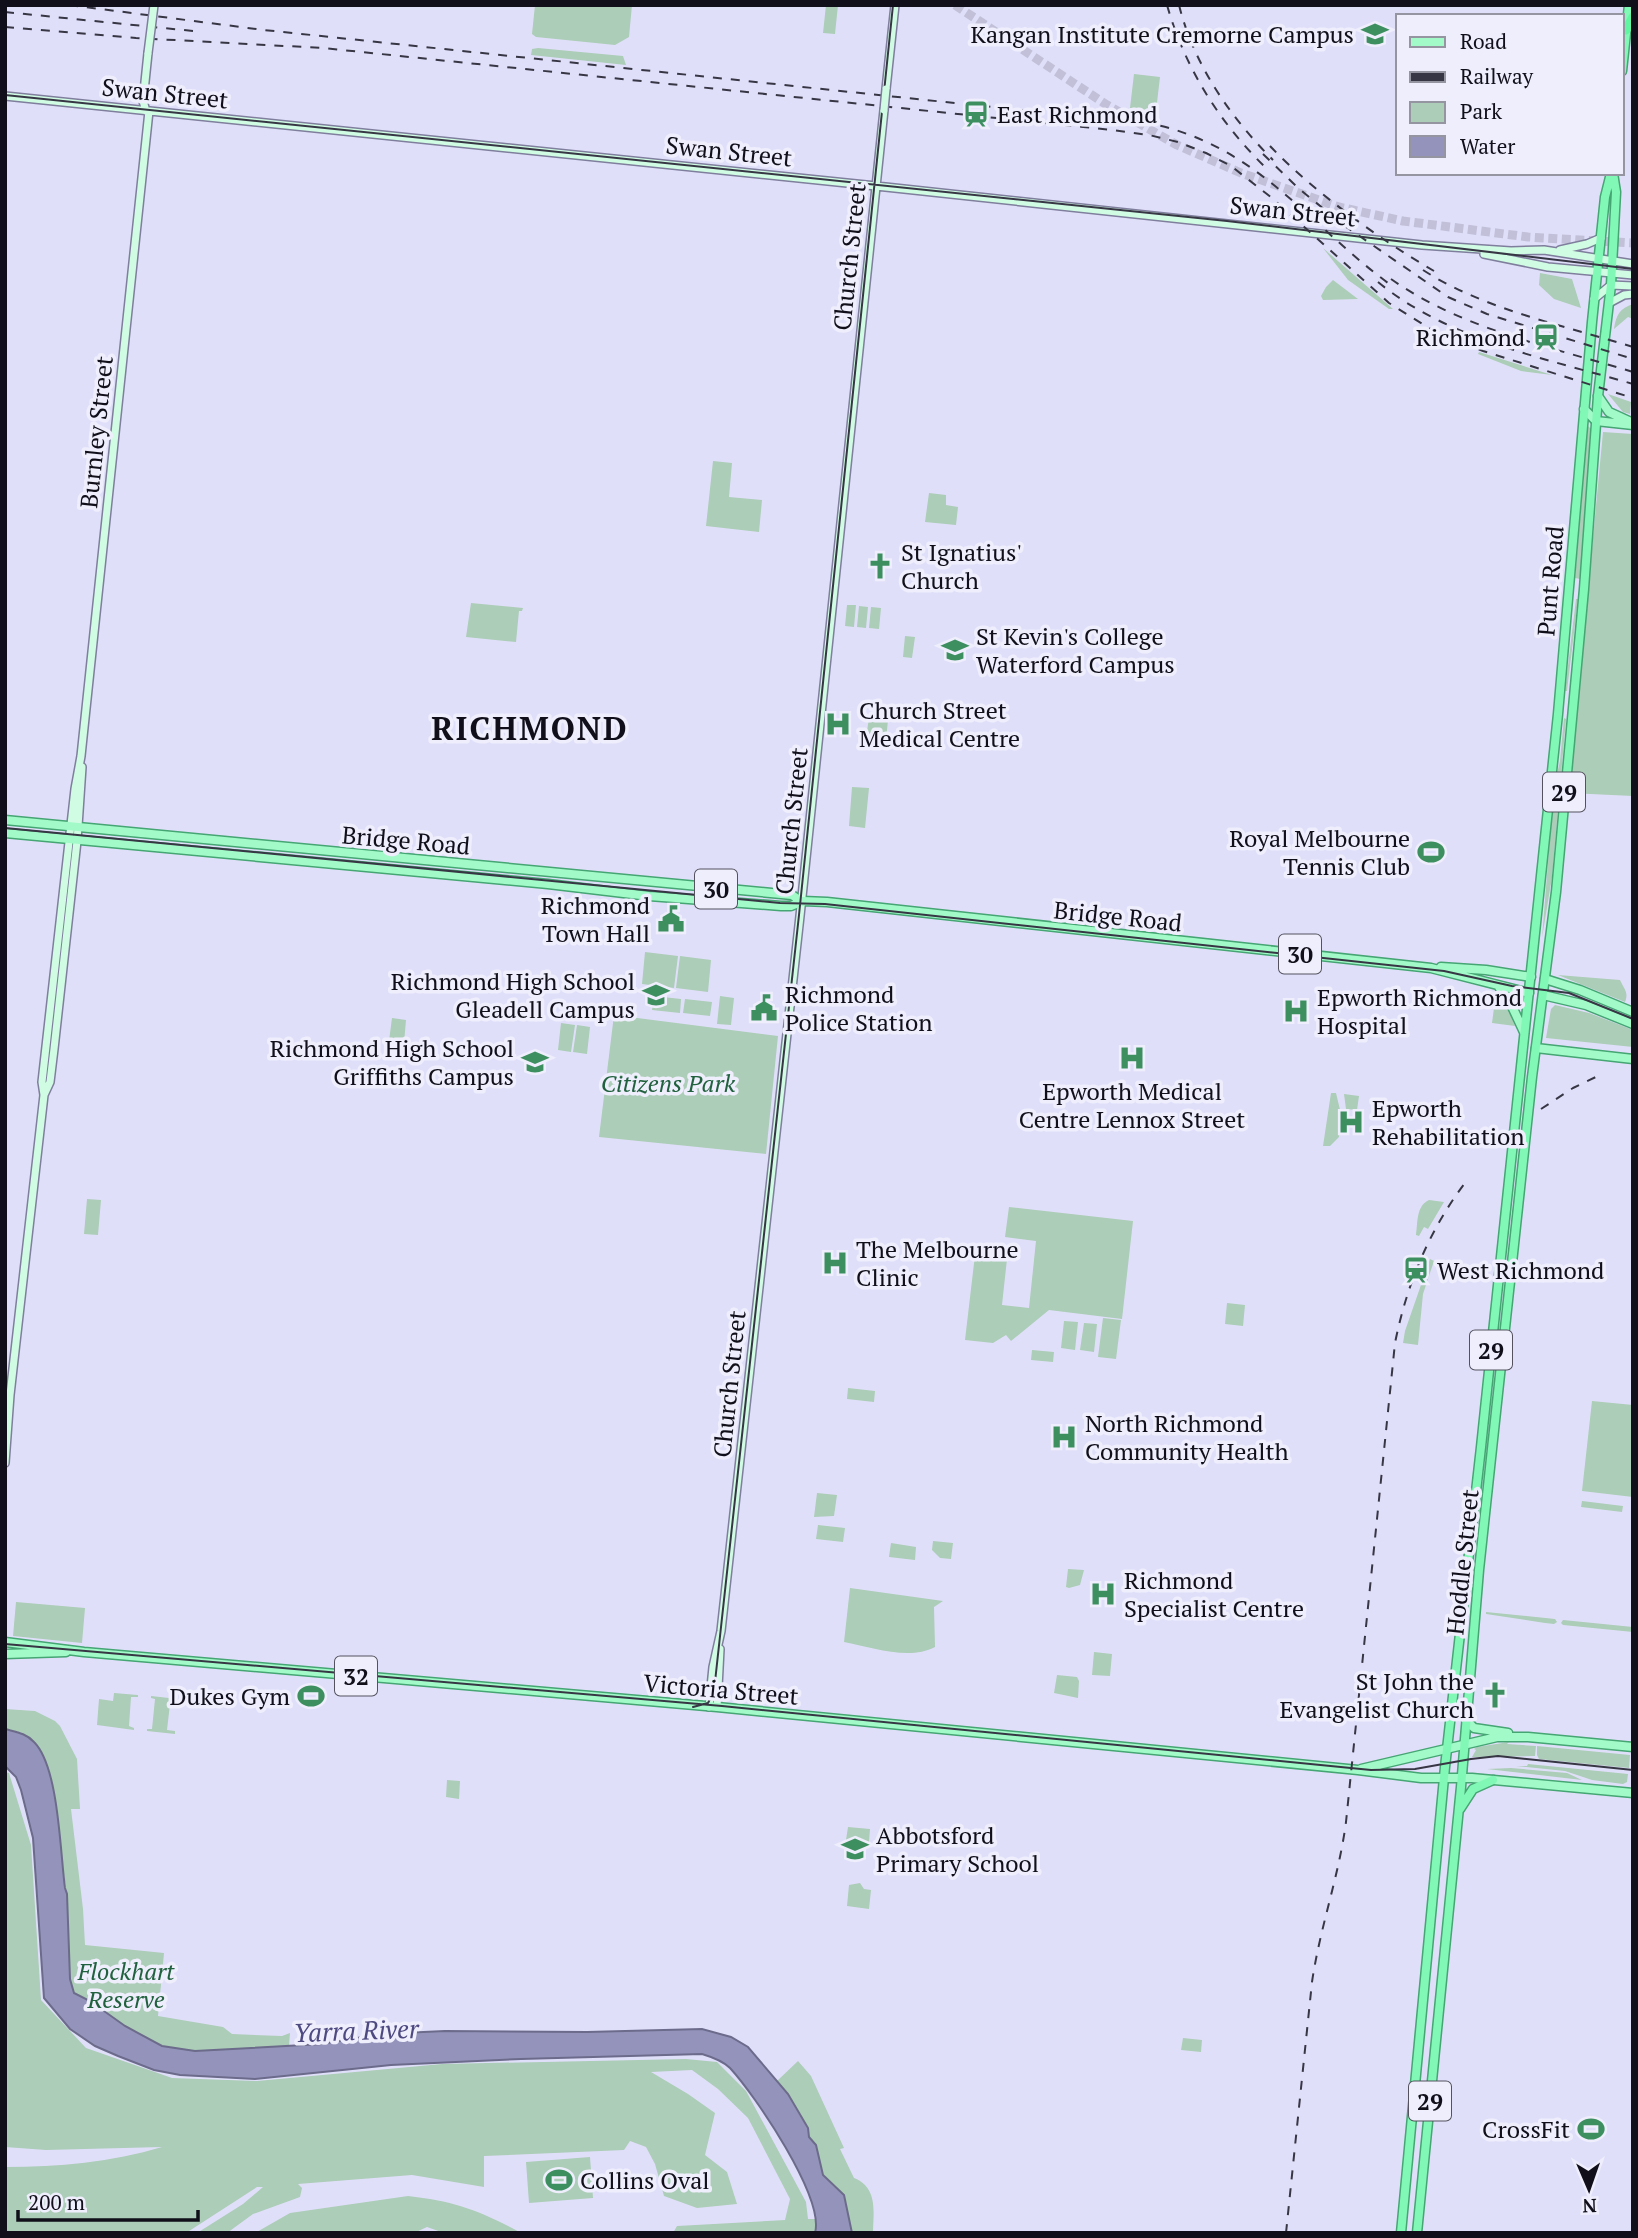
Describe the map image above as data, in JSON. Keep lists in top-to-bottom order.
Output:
{
  "streets": {
    "highway": [
      "Punt Road",
      "29",
      "Bridge Road",
      "30",
      "Hoddle Street"
    ],
    "main road": [
      "Swan Street",
      "Church Street",
      "Burnley Street",
      "32",
      "Victoria Street"
    ]
  },
  "crossings": [
    ["Swan Street", "Church Street"],
    ["Swan Street", "Burnley Street"],
    ["Swan Street", "Punt Road"],
    ["Church Street", "Bridge Road"],
    ["Church Street", "Victoria Street"],
    ["Burnley Street", "Bridge Road"],
    ["Punt Road", "Bridge Road"],
    ["Punt Road", "30"],
    ["Punt Road", "Hoddle Street"],
    ["Bridge Road", "30"],
    ["Bridge Road", "Hoddle Street"],
    ["30", "Hoddle Street"],
    ["Hoddle Street", "32"],
    ["32", "Victoria Street"]
  ],
  "districts": ["RICHMOND"],
  "water": ["Yarra River"],
  "parks": ["Citizens Park", "Flockhart Reserve"],
  "places": {
    "school or university": [
      "Kangan Institute Cremorne Campus",
      "St Kevin's College Waterford Campus",
      "Richmond High School Gleadell Campus",
      "Richmond High School Griffiths Campus",
      "Abbotsford Primary School"
    ],
    "station": ["East Richmond", "Richmond", "West Richmond"],
    "church": ["St Ignatius' Church", "St John the Evangelist Church"],
    "hospital": [
      "Church Street Medical Centre",
      "Epworth Richmond Hospital",
      "Epworth Medical Centre Lennox Street",
      "Epworth Rehabilitation",
      "The Melbourne Clinic",
      "North Richmond Community Health",
      "Richmond Specialist Centre"
    ],
    "sports": [
      "Royal Melbourne Tennis Club",
      "Dukes Gym",
      "CrossFit",
      "Collins Oval"
    ],
    "public building": ["Richmond Town Hall", "Richmond Police Station"]
  },
  "legend": [
    "Road",
    "Railway",
    "Park",
    "Water"
  ],
  "scale_bar": "200 m",
  "north": "bottom"
}
